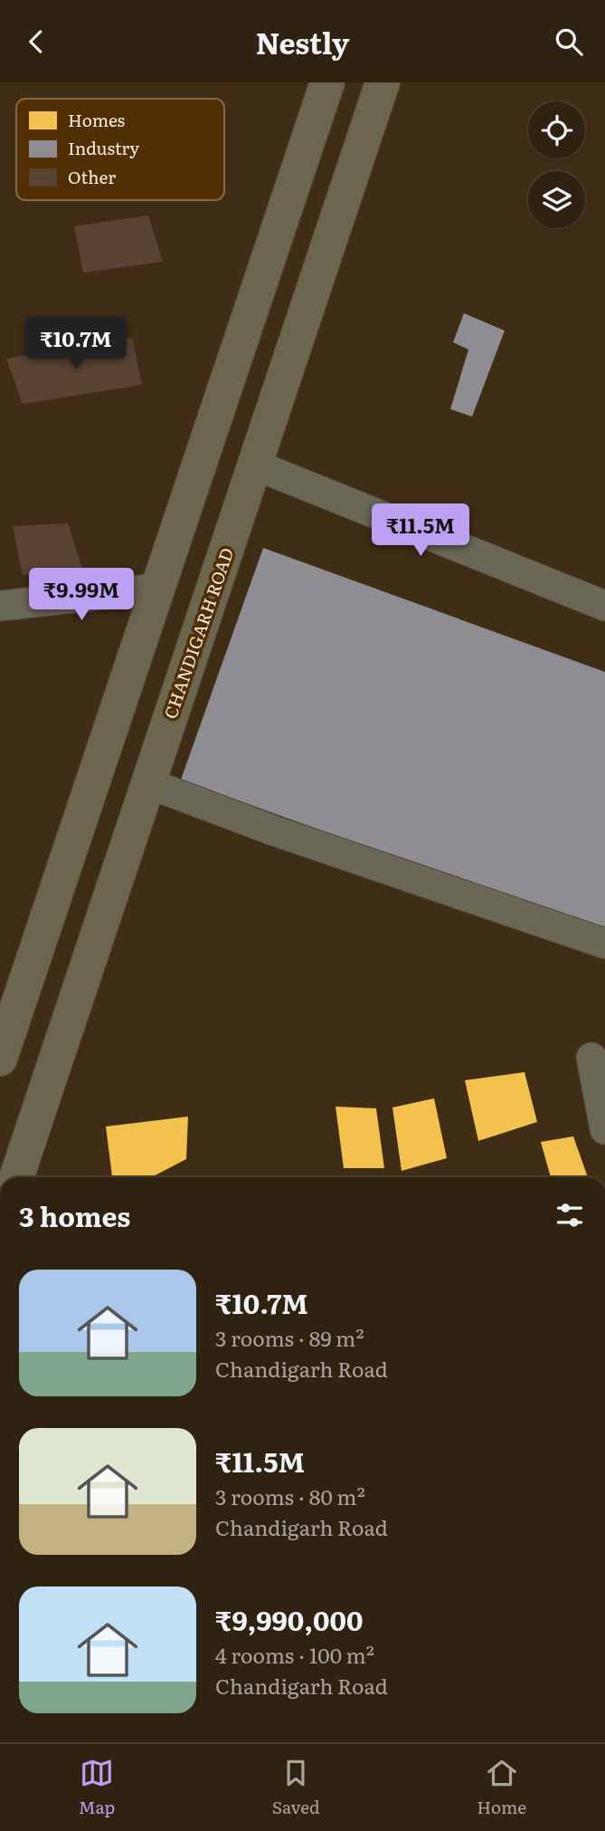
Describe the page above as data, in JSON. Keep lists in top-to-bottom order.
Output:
{
  "streets": {
    "main road": ["CHANDIGARH ROAD"]
  },
  "legend": ["Homes", "Industry", "Other"],
  "page": {
    "header": "Nestly",
    "price": ["₹10.7M", "₹11.5M", "₹9.99M"],
    "heading": "3 homes",
    "list": [
      {
        "name": "₹10.7M",
        "note": "3 rooms · 89 m² · Chandigarh Road"
      },
      {
        "name": "₹11.5M",
        "note": "3 rooms · 80 m² · Chandigarh Road"
      },
      {
        "name": "₹9,990,000",
        "note": "4 rooms · 100 m² · Chandigarh Road"
      }
    ],
    "tabs": ["Map", "Saved", "Home"]
  }
}
